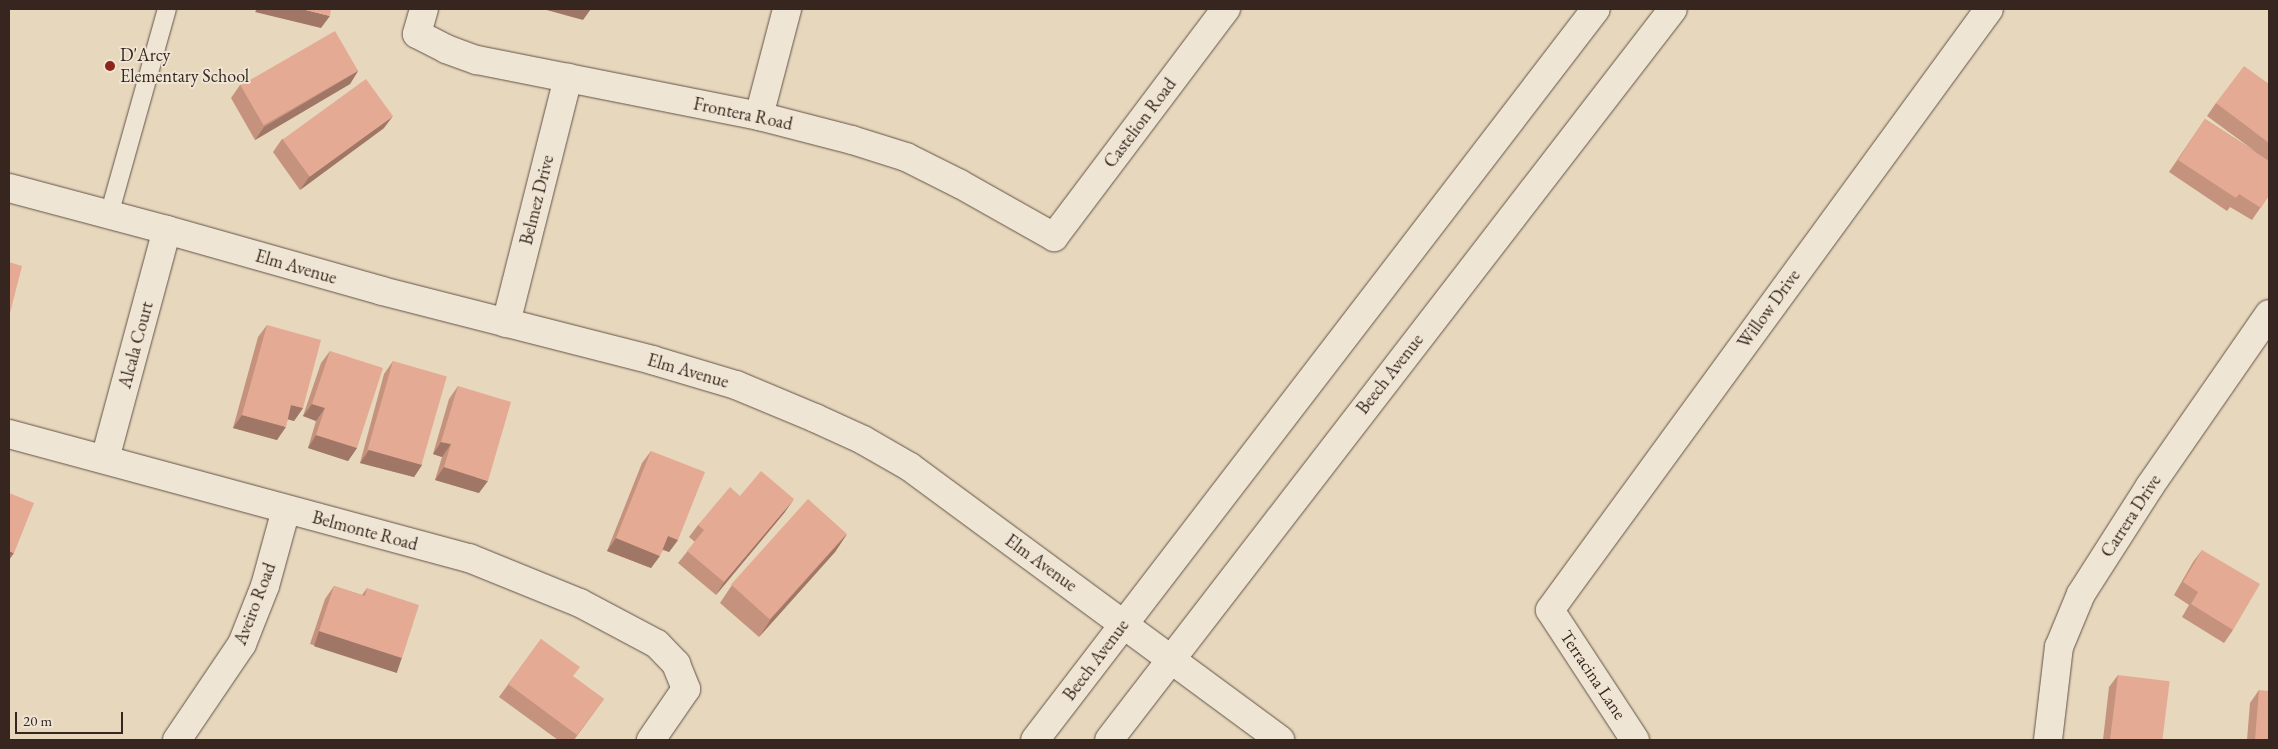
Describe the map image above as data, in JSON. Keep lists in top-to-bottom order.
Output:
{
  "streets": {
    "street": [
      "Frontera Road",
      "Castelion Road",
      "Belmez Drive",
      "Elm Avenue",
      "Willow Drive",
      "Alcala Court",
      "Beech Avenue",
      "Carrera Drive",
      "Belmonte Road",
      "Aveiro Road",
      "Terracina Lane"
    ]
  },
  "crossings": [
    ["Frontera Road", "Castelion Road"],
    ["Frontera Road", "Belmez Drive"],
    ["Belmez Drive", "Elm Avenue"],
    ["Elm Avenue", "Alcala Court"],
    ["Elm Avenue", "Beech Avenue"],
    ["Willow Drive", "Terracina Lane"],
    ["Alcala Court", "Belmonte Road"],
    ["Belmonte Road", "Aveiro Road"]
  ],
  "places": ["D'Arcy Elementary School"],
  "scale_bar": "20 m"
}
